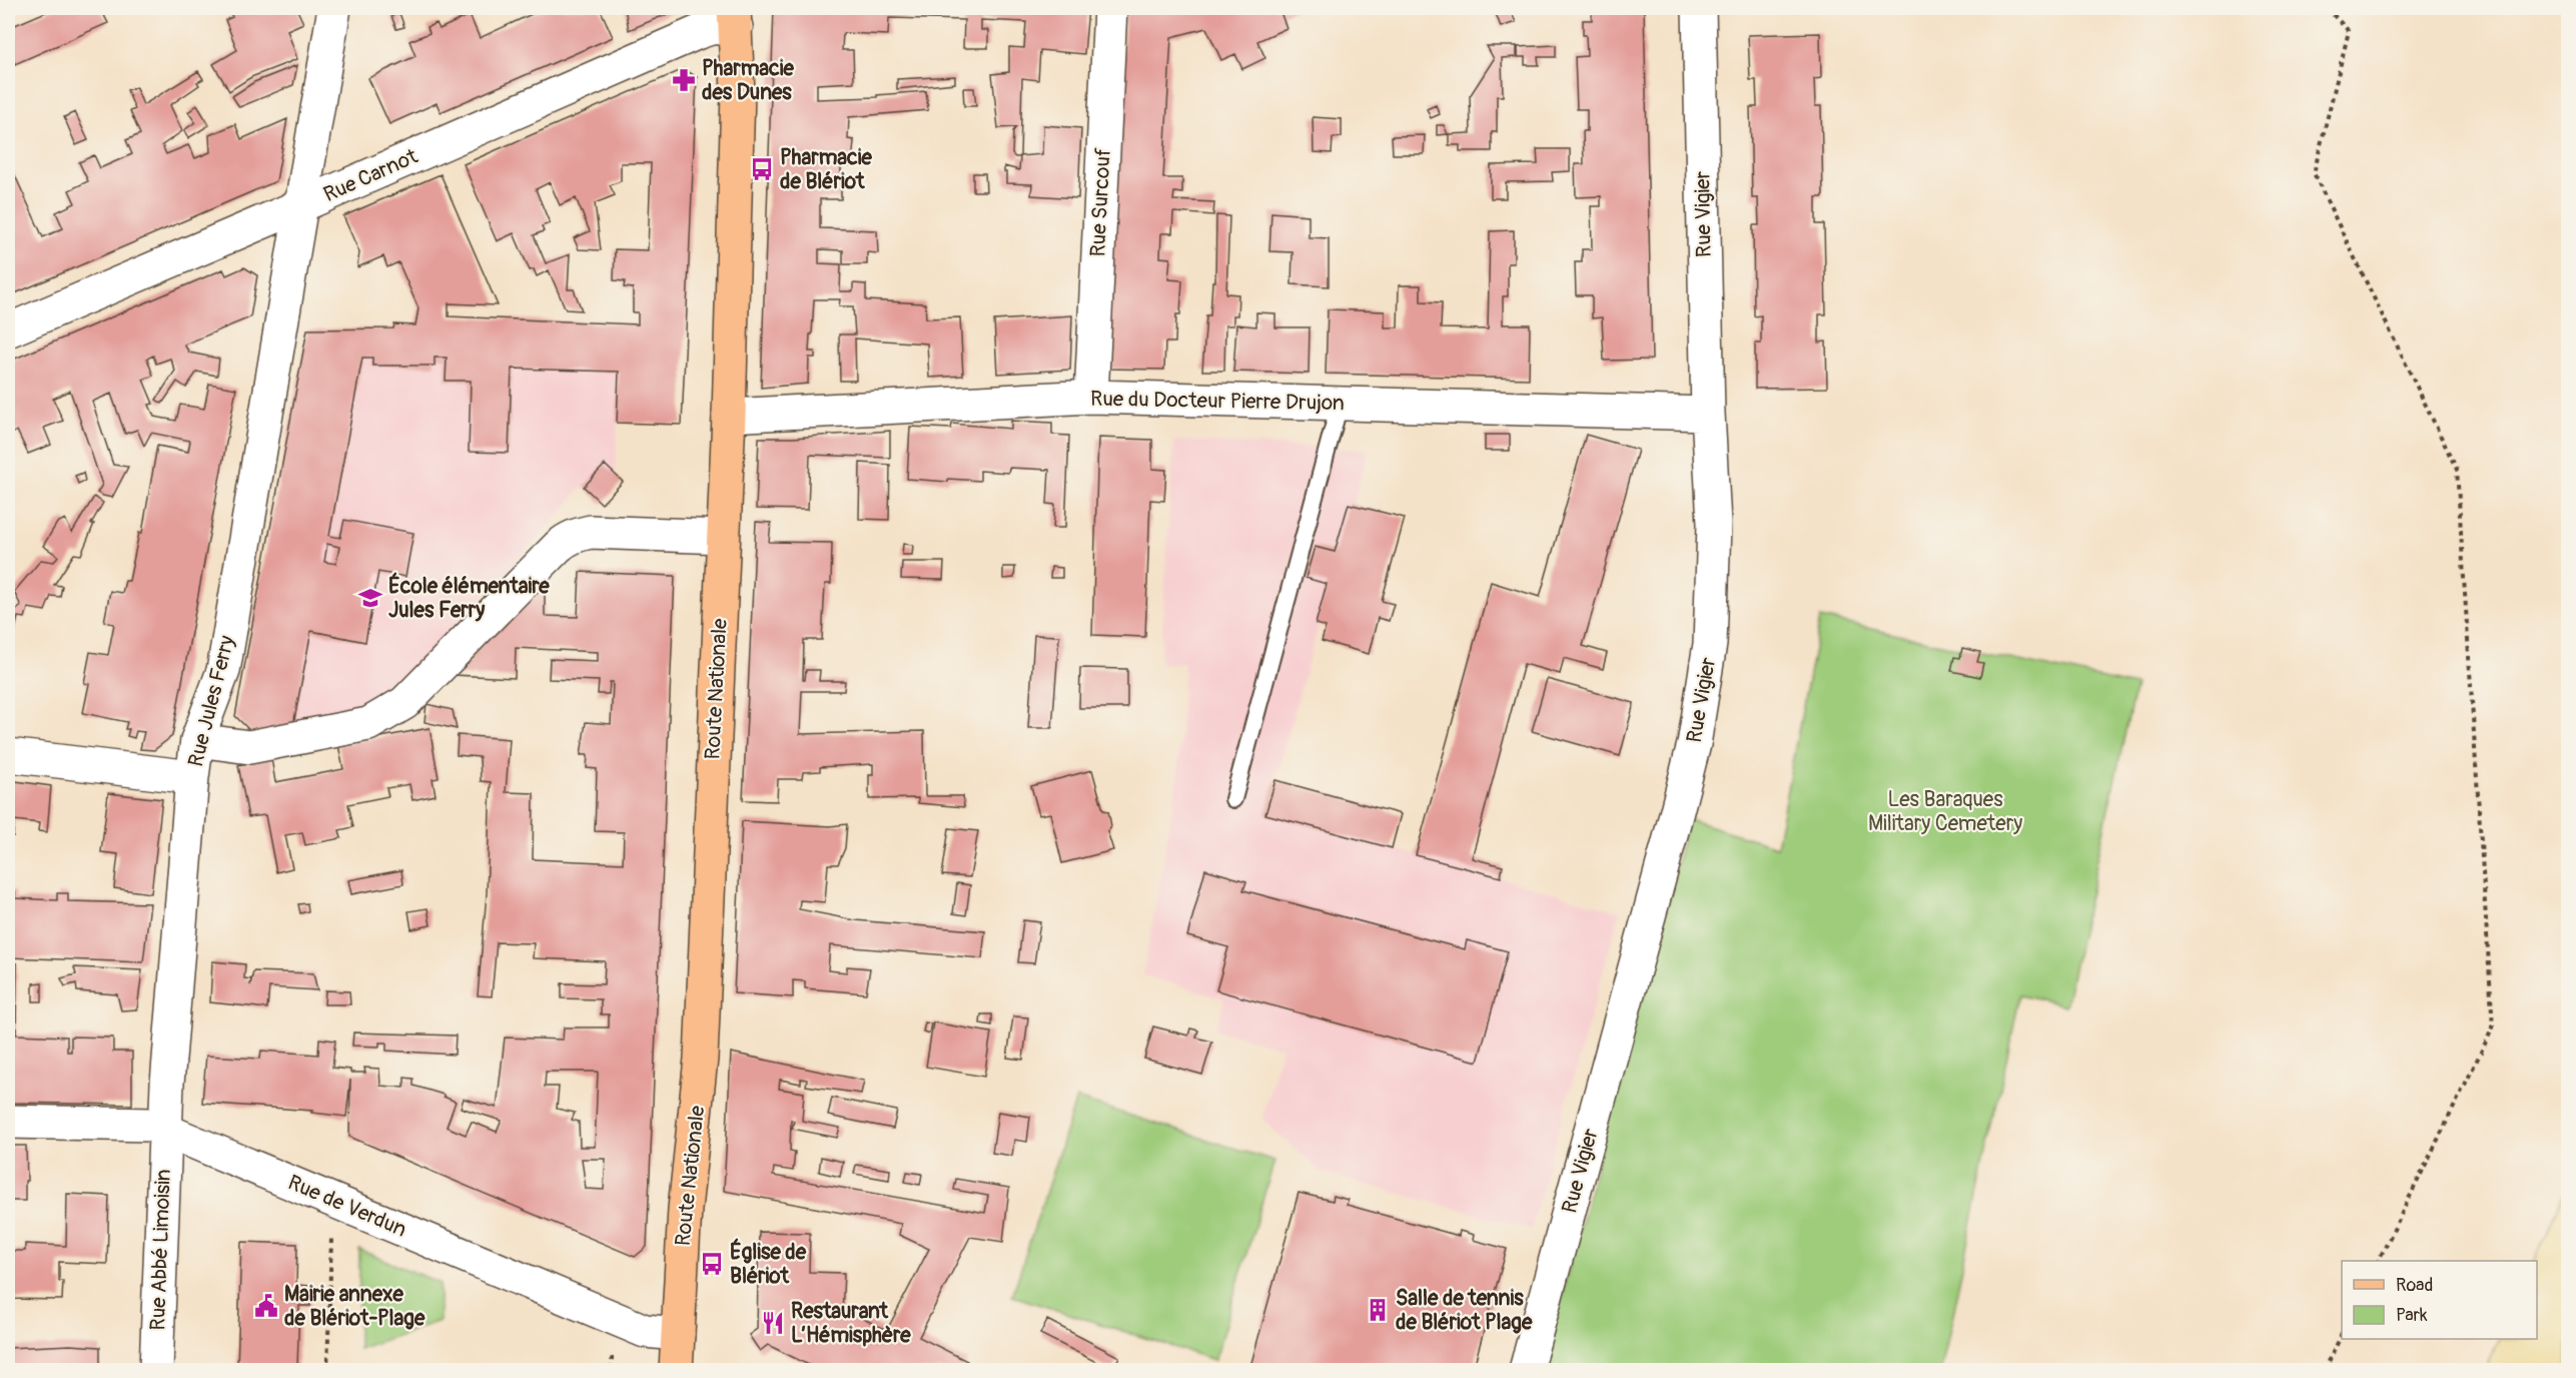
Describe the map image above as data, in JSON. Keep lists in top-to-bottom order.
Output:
{
  "streets": {
    "main road": ["Route Nationale"],
    "street": [
      "Rue Carnot",
      "Rue Surcouf",
      "Rue Vigier",
      "Rue du Docteur Pierre Drujon",
      "Rue Jules Ferry",
      "Rue de Verdun",
      "Rue Abbé Limoisin"
    ]
  },
  "crossings": [
    ["Rue Carnot", "Route Nationale"],
    ["Rue Carnot", "Rue Jules Ferry"],
    ["Rue Surcouf", "Rue du Docteur Pierre Drujon"],
    ["Rue Vigier", "Rue du Docteur Pierre Drujon"],
    ["Rue du Docteur Pierre Drujon", "Route Nationale"],
    ["Route Nationale", "Rue de Verdun"],
    ["Rue Jules Ferry", "Rue de Verdun"],
    ["Rue Jules Ferry", "Rue Abbé Limoisin"],
    ["Rue de Verdun", "Rue Abbé Limoisin"]
  ],
  "parks": ["Les Baraques Military Cemetery"],
  "places": {
    "pharmacy": ["Pharmacie des Dunes"],
    "bus stop": ["Pharmacie de Blériot", "Église de Blériot"],
    "school or university": ["École élémentaire Jules Ferry"],
    "public building": ["Mairie annexe de Blériot-Plage"],
    "building": ["Salle de tennis de Blériot Plage"],
    "restaurant": ["Restaurant L’Hémisphère"]
  },
  "legend": ["Road", "Park"]
}
